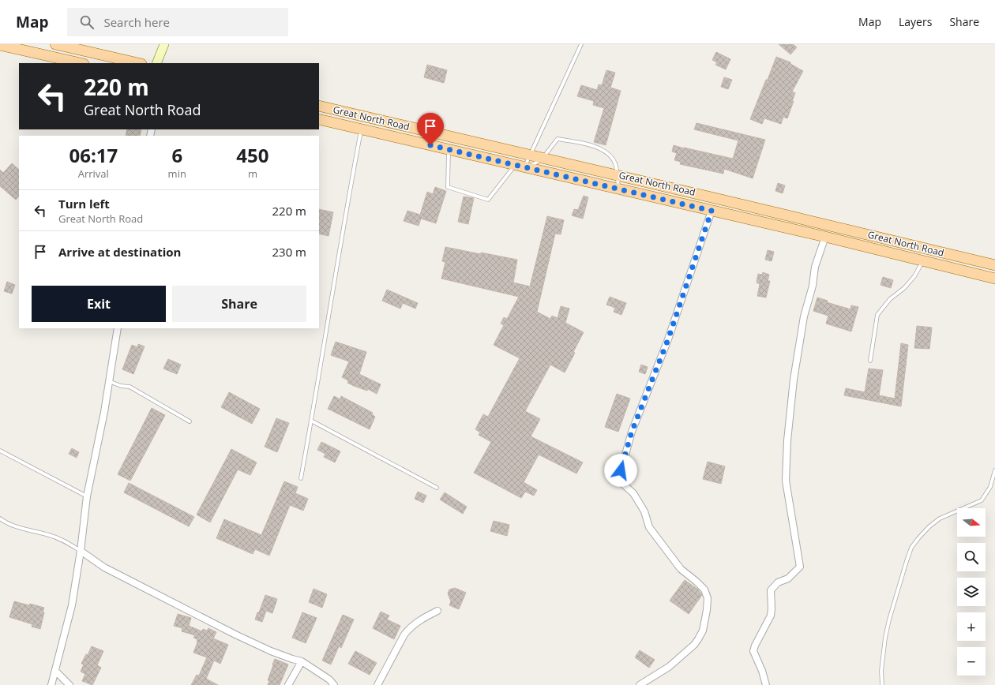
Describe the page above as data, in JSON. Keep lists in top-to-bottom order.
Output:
{
  "streets": {
    "main road": ["Great North Road"]
  },
  "north": "right",
  "page": {
    "header": "Map",
    "search": "Search here",
    "nav": ["Map", "Layers", "Share"],
    "turn": ["220 m", "Great North Road"],
    "eta": [
      "06:17",
      "Arrival",
      "6",
      "min",
      "450",
      "m"
    ],
    "list": [
      {
        "name": "Turn left",
        "note": "Great North Road",
        "value": "220 m"
      },
      {
        "name": "Arrive at destination",
        "value": "230 m"
      }
    ],
    "buttons": ["Exit", "Share"],
    "map_buttons": ["+", "−"]
  }
}
